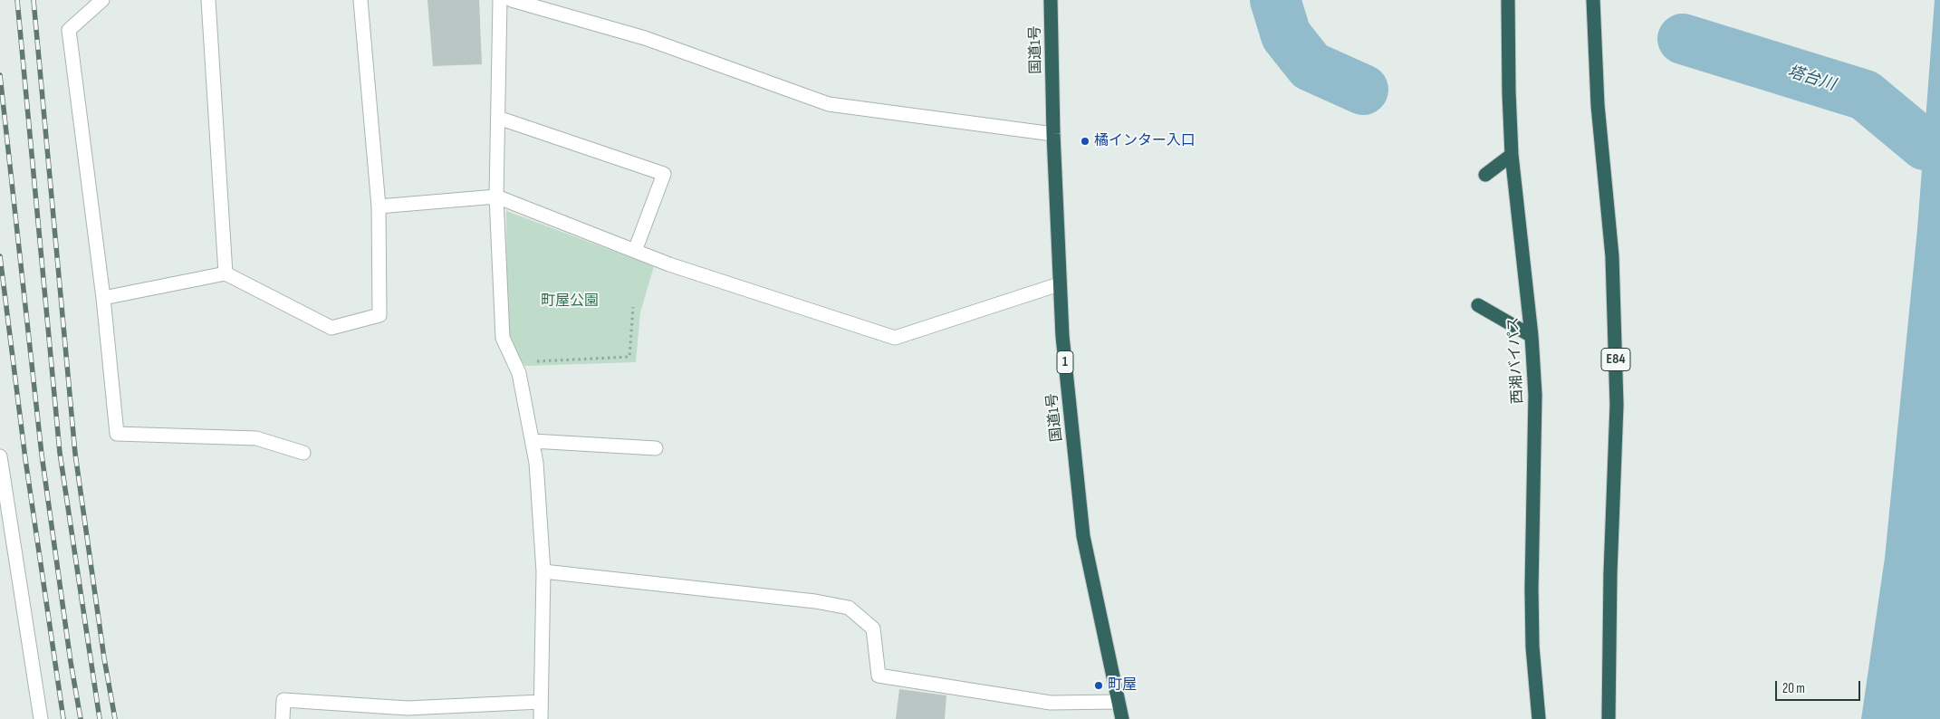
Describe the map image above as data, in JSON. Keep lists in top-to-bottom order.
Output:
{
  "streets": {
    "highway": [
      "国道1号",
      "E84",
      "西湘バイパス",
      "1"
    ]
  },
  "water": ["塔台川"],
  "parks": ["町屋公園"],
  "places": ["橘インター入口", "町屋"],
  "scale_bar": "20 m"
}
